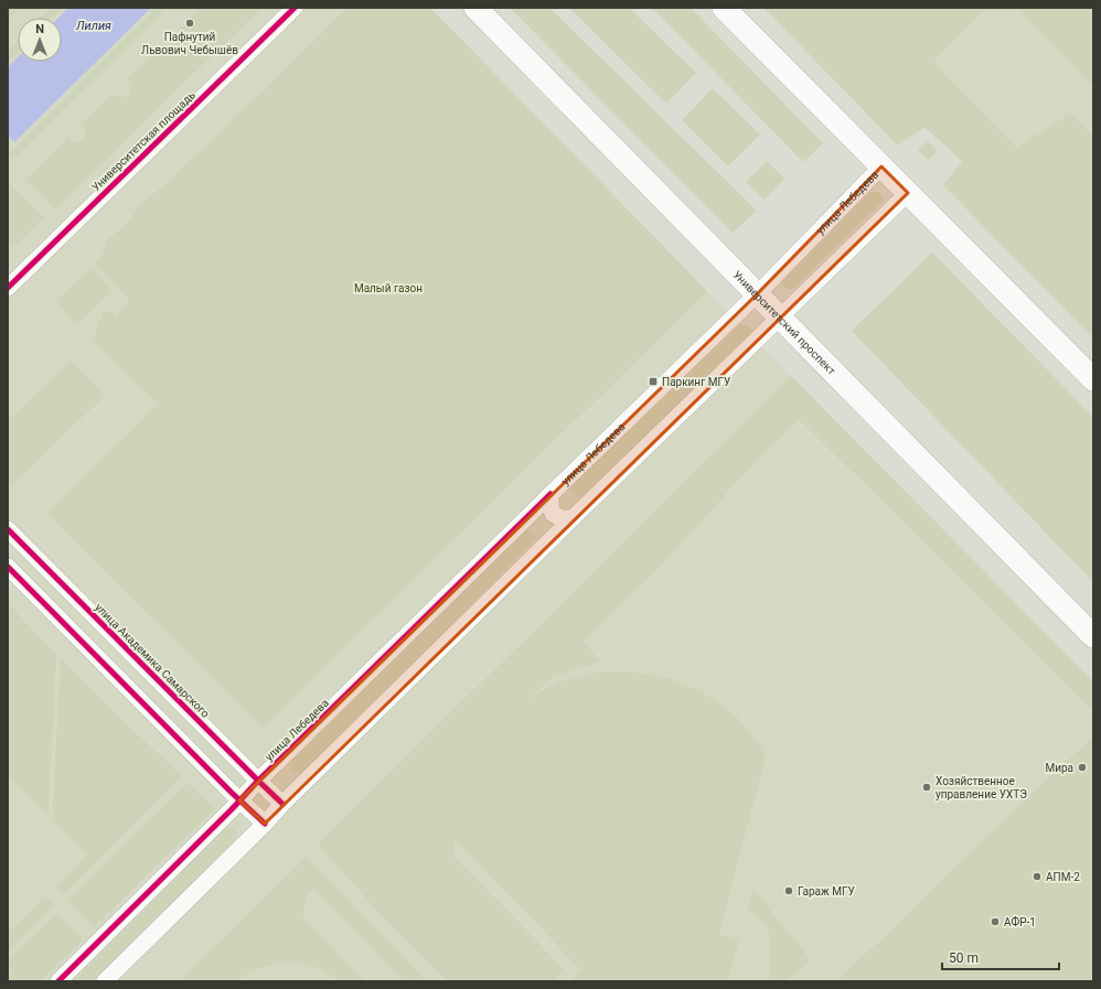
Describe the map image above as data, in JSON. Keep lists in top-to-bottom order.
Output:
{
  "streets": {
    "main road": ["Университетский проспект"],
    "street": ["Университетская площадь", "улица Лебедева", "улица Академика Самарского"]
  },
  "crossings": [
    ["улица Лебедева", "Университетский проспект"],
    ["улица Лебедева", "улица Академика Самарского"]
  ],
  "water": ["Лилия"],
  "parks": ["Малый газон"],
  "places": {
    "other": [
      "Пафнутий Львович Чебышёв",
      "Мира",
      "Хозяйственное управление УХТЭ",
      "АПМ-2",
      "Гараж МГУ",
      "АФР-1"
    ],
    "transit": ["Паркинг МГУ"]
  },
  "scale_bar": "50 m",
  "north": "top"
}
